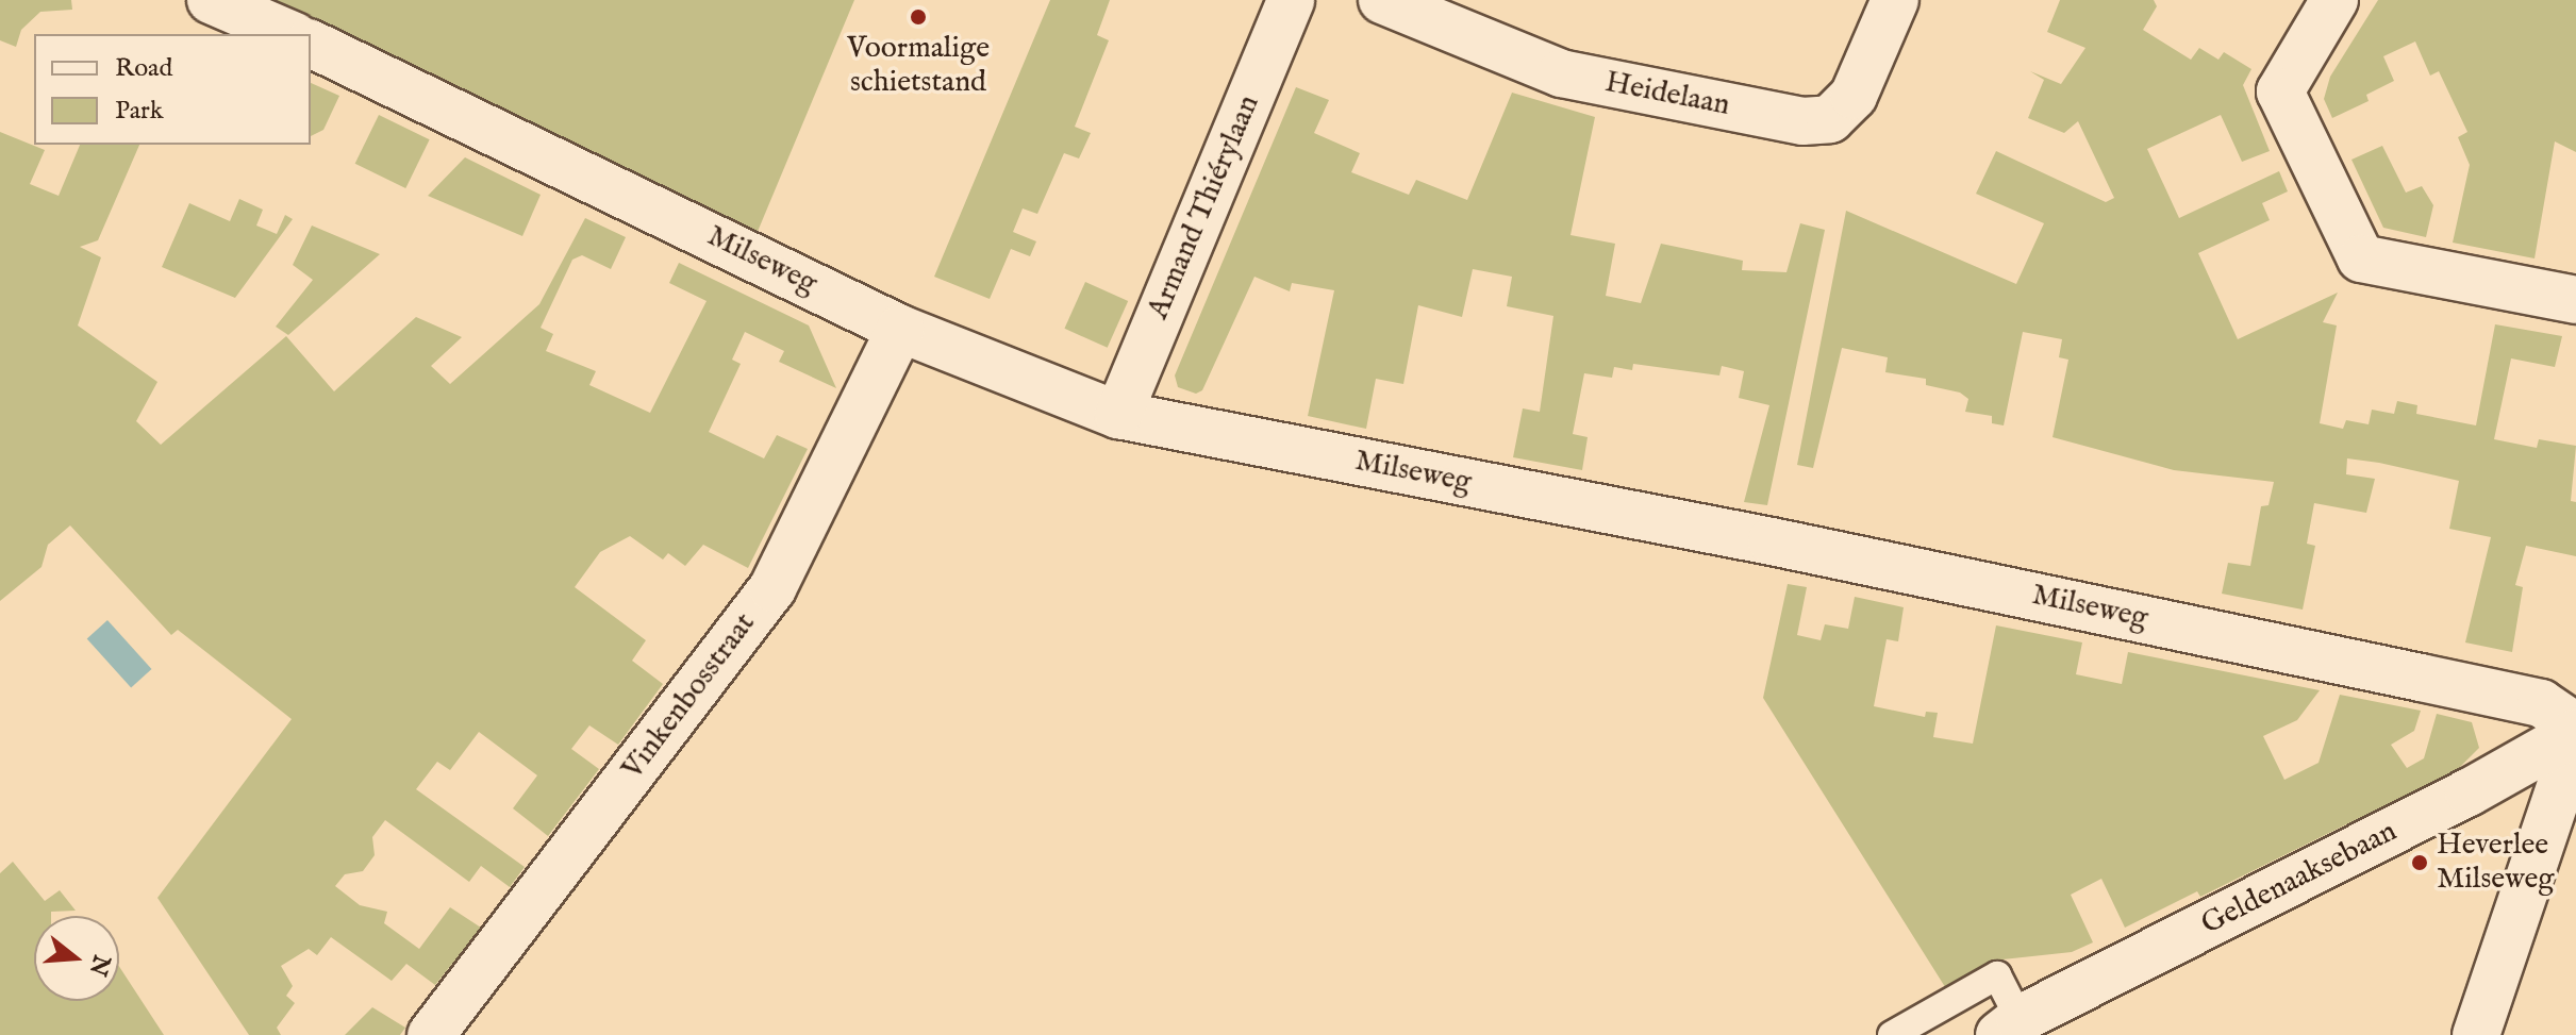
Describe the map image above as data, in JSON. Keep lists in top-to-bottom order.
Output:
{
  "streets": {
    "street": [
      "Heidelaan",
      "Armand Thiérylaan",
      "Milseweg",
      "Vinkenbosstraat",
      "Geldenaaksebaan"
    ]
  },
  "crossings": [
    ["Armand Thiérylaan", "Milseweg"],
    ["Milseweg", "Vinkenbosstraat"],
    ["Milseweg", "Geldenaaksebaan"]
  ],
  "places": ["Voormalige schietstand", "Heverlee Milseweg"],
  "legend": ["Road", "Park"],
  "north": "right"
}
